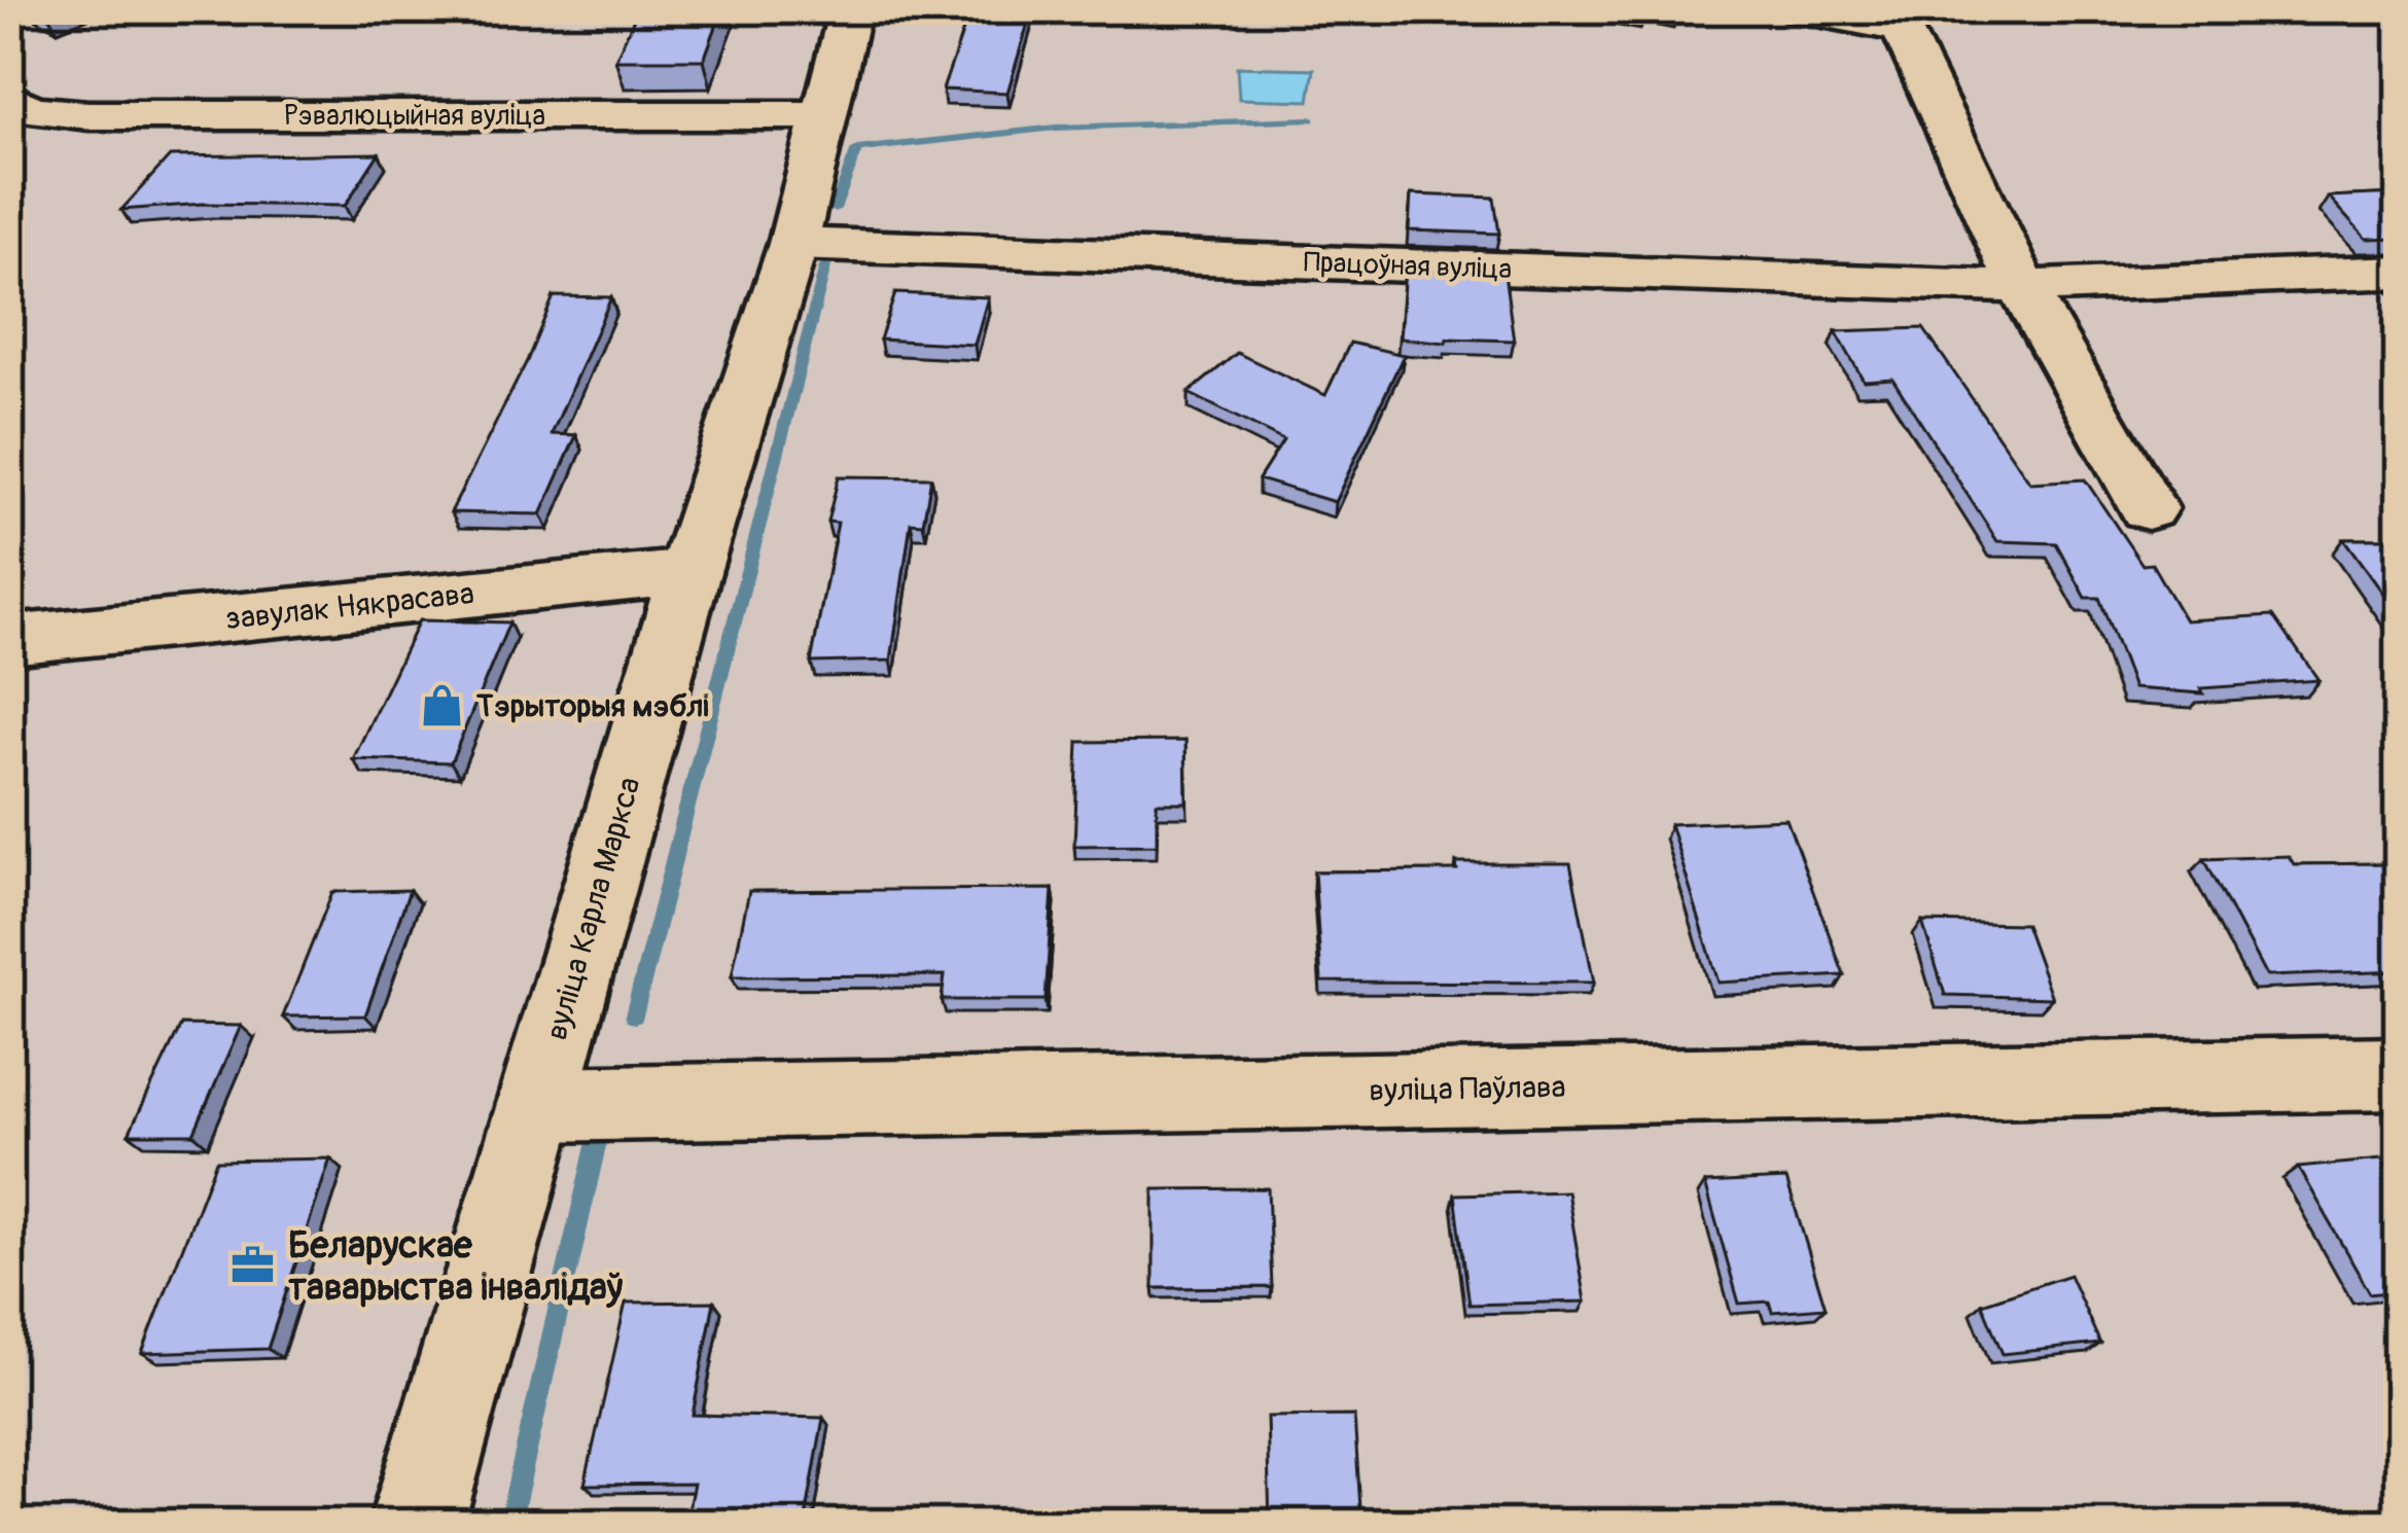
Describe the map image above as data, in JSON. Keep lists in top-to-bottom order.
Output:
{
  "streets": {
    "street": [
      "Рэвалюцыйная вуліца",
      "Працоўная вуліца",
      "завулак Някрасава",
      "вуліца Карла Маркса",
      "вуліца Паўлава"
    ]
  },
  "crossings": [
    ["Рэвалюцыйная вуліца", "вуліца Карла Маркса"],
    ["Працоўная вуліца", "вуліца Карла Маркса"],
    ["завулак Някрасава", "вуліца Карла Маркса"],
    ["вуліца Карла Маркса", "вуліца Паўлава"]
  ],
  "places": {
    "shop": ["Тэрыторыя мэблі"],
    "office": ["Беларускае таварыства інвалідаў"]
  }
}
